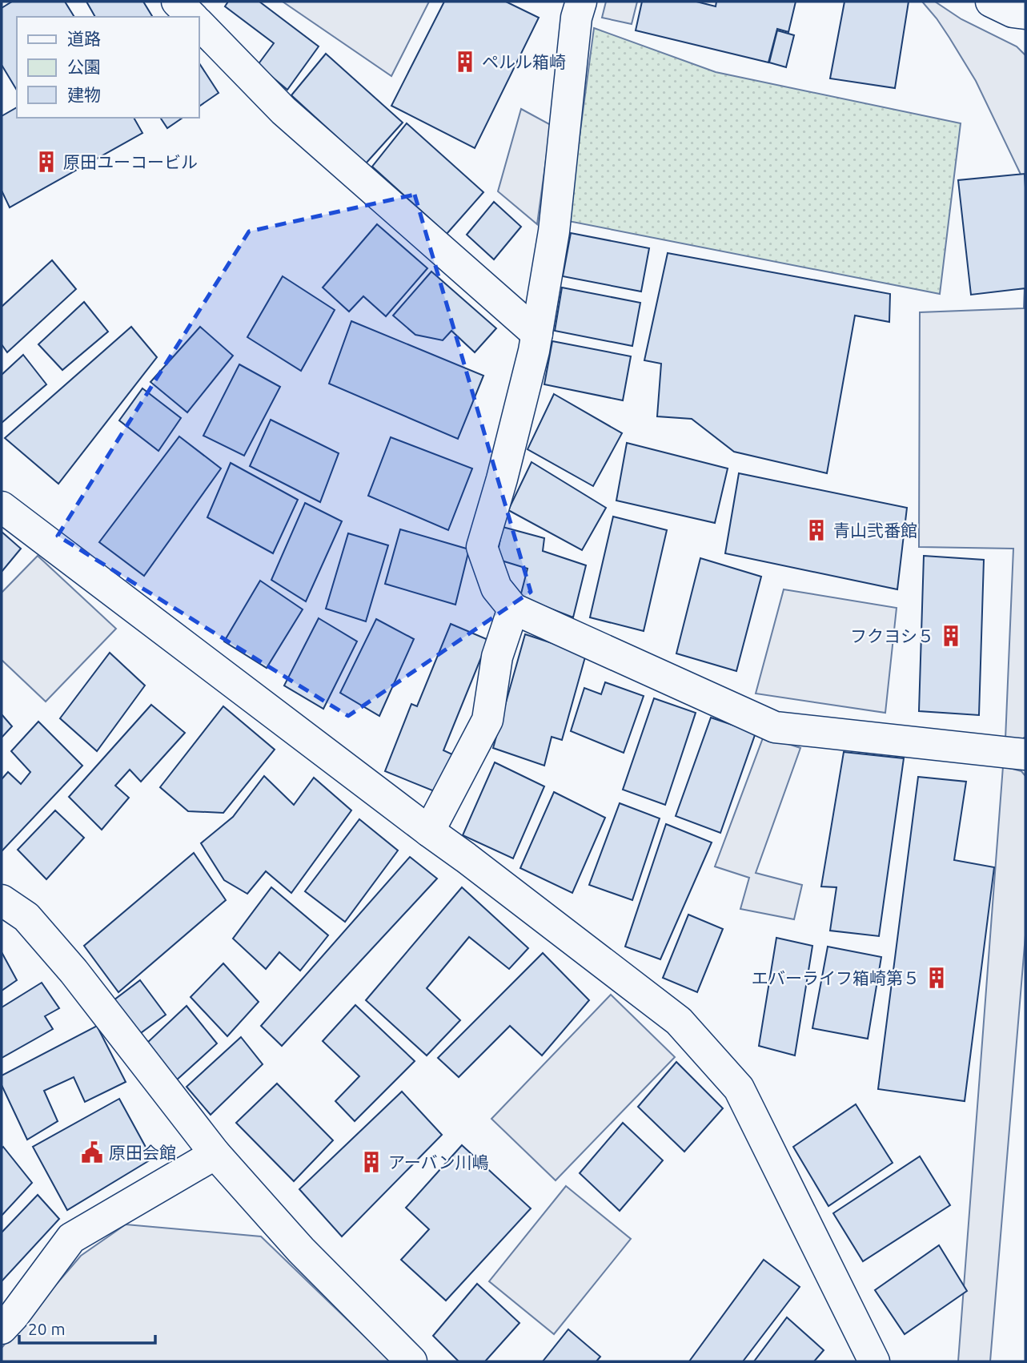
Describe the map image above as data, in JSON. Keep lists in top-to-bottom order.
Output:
{
  "places": {
    "building": [
      "ペルル箱崎",
      "原田ユーコービル",
      "青山弐番館",
      "フクヨシ５",
      "エバーライフ箱崎第５",
      "アーバン川嶋"
    ],
    "public building": ["原田会館"]
  },
  "legend": ["道路", "公園", "建物"],
  "scale_bar": "20 m"
}
